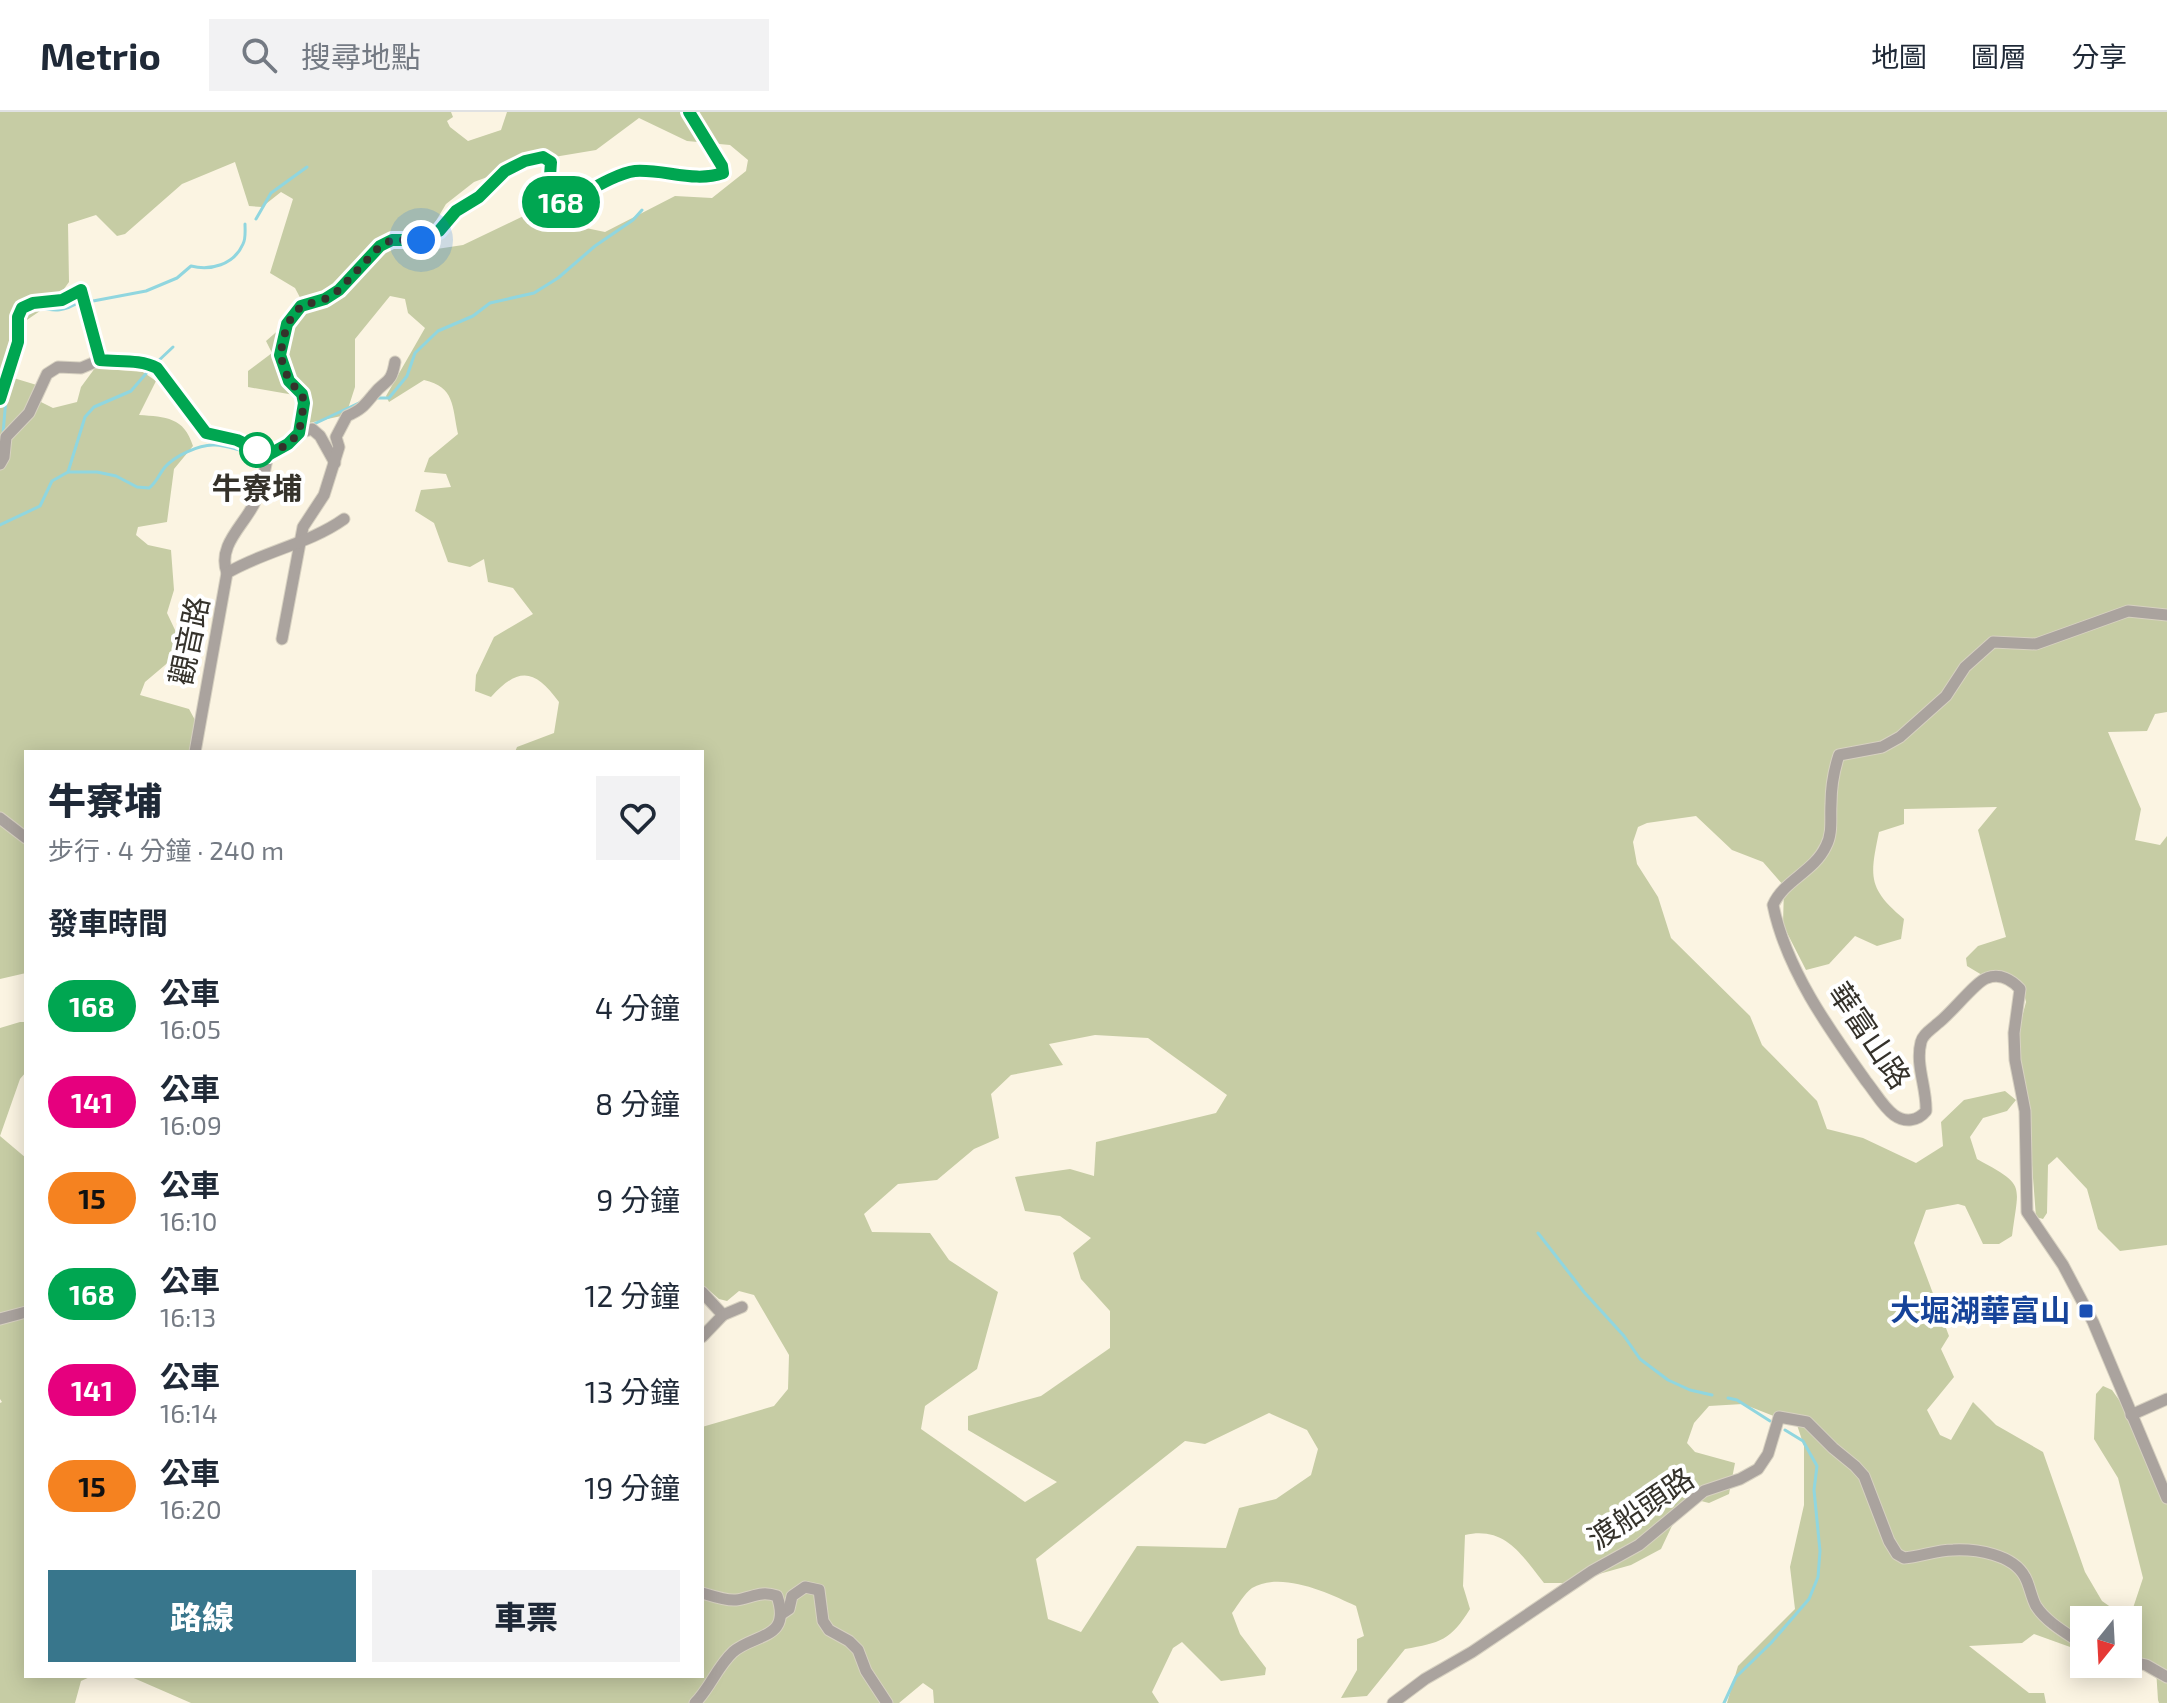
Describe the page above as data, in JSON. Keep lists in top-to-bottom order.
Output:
{
  "streets": {
    "street": ["觀音路", "華富山路", "渡船頭路"]
  },
  "places": {
    "other": ["牛寮埔"],
    "transit": ["大堀湖華富山"]
  },
  "lines": ["bus line 168"],
  "north": "bottom",
  "page": {
    "header": "Metrio",
    "search": "搜尋地點",
    "nav": ["地圖", "圖層", "分享"],
    "on_map": "168",
    "heading": [
      ["牛寮埔", "步行 · 4 分鐘 · 240 m"],
      "發車時間"
    ],
    "list": [
      {
        "mark": "168",
        "name": "公車",
        "note": "16:05",
        "value": "4 分鐘"
      },
      {
        "mark": "141",
        "name": "公車",
        "note": "16:09",
        "value": "8 分鐘"
      },
      {
        "mark": "15",
        "name": "公車",
        "note": "16:10",
        "value": "9 分鐘"
      },
      {
        "mark": "168",
        "name": "公車",
        "note": "16:13",
        "value": "12 分鐘"
      },
      {
        "mark": "141",
        "name": "公車",
        "note": "16:14",
        "value": "13 分鐘"
      },
      {
        "mark": "15",
        "name": "公車",
        "note": "16:20",
        "value": "19 分鐘"
      }
    ],
    "buttons": ["路線", "車票"]
  }
}
